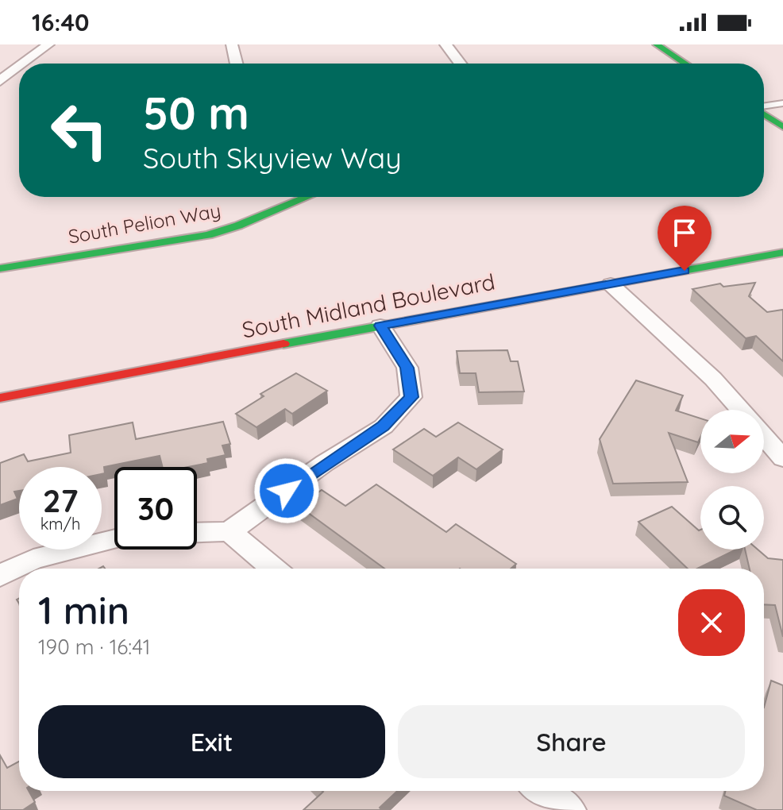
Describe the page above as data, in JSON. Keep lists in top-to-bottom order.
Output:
{
  "streets": {
    "street": ["South Pelion Way", "South Midland Boulevard"]
  },
  "north": "right",
  "page": {
    "status": "16:40",
    "turn": ["50 m", "South Skyview Way"],
    "speed": "27 km/h",
    "limit": "30",
    "heading": ["1 min", "190 m · 16:41"],
    "buttons": ["Exit", "Share"]
  }
}
